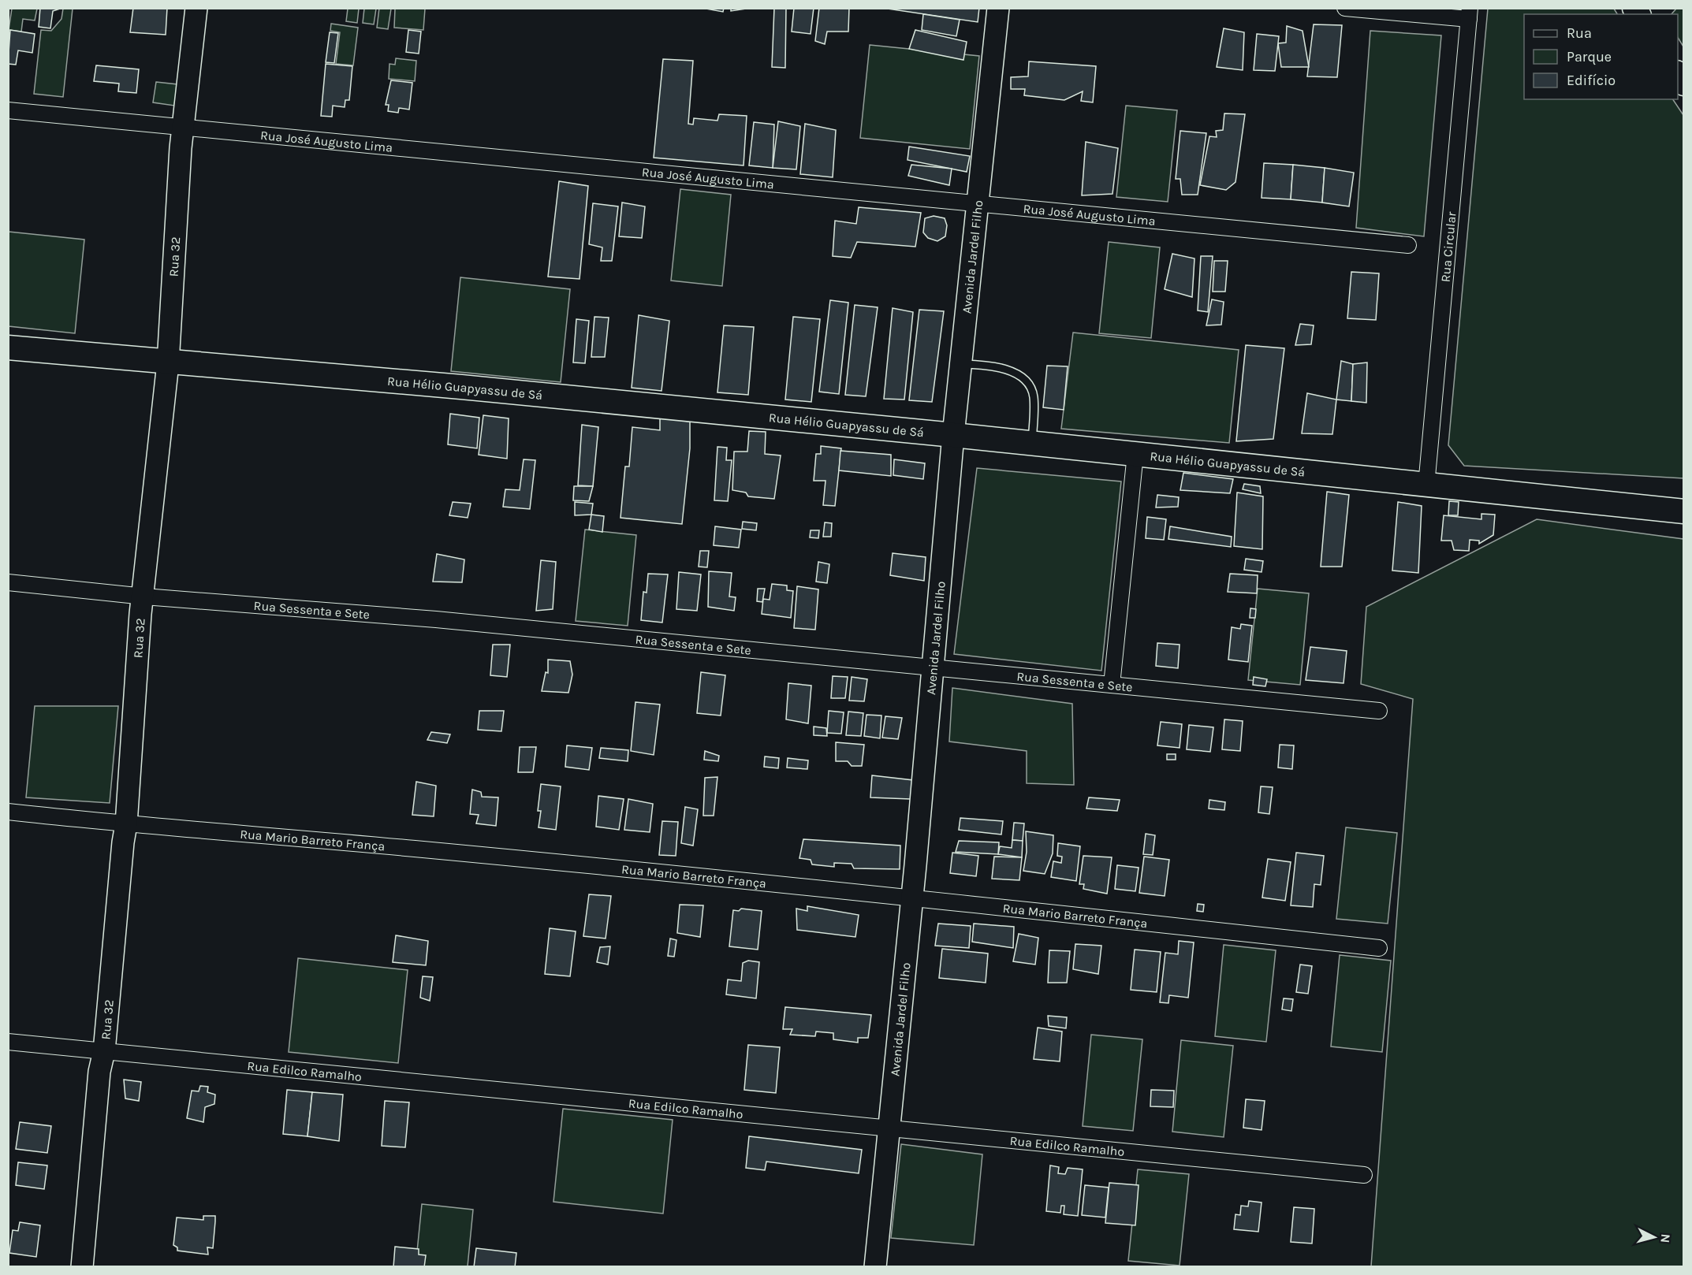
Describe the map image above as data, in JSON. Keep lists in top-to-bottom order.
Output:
{
  "streets": {
    "main road": ["Rua 32", "Avenida Jardel Filho", "Rua Hélio Guapyassu de Sá"],
    "street": [
      "Rua José Augusto Lima",
      "Rua Circular",
      "Rua Sessenta e Sete",
      "Rua Mario Barreto França",
      "Rua Edilco Ramalho"
    ]
  },
  "crossings": [
    ["Rua José Augusto Lima", "Rua 32"],
    ["Rua José Augusto Lima", "Avenida Jardel Filho"],
    ["Rua Circular", "Rua Hélio Guapyassu de Sá"],
    ["Rua 32", "Rua Hélio Guapyassu de Sá"],
    ["Rua 32", "Rua Sessenta e Sete"],
    ["Rua 32", "Rua Mario Barreto França"],
    ["Rua 32", "Rua Edilco Ramalho"],
    ["Avenida Jardel Filho", "Rua Hélio Guapyassu de Sá"],
    ["Avenida Jardel Filho", "Rua Sessenta e Sete"],
    ["Avenida Jardel Filho", "Rua Mario Barreto França"],
    ["Avenida Jardel Filho", "Rua Edilco Ramalho"]
  ],
  "legend": ["Rua", "Parque", "Edifício"],
  "north": "right"
}
